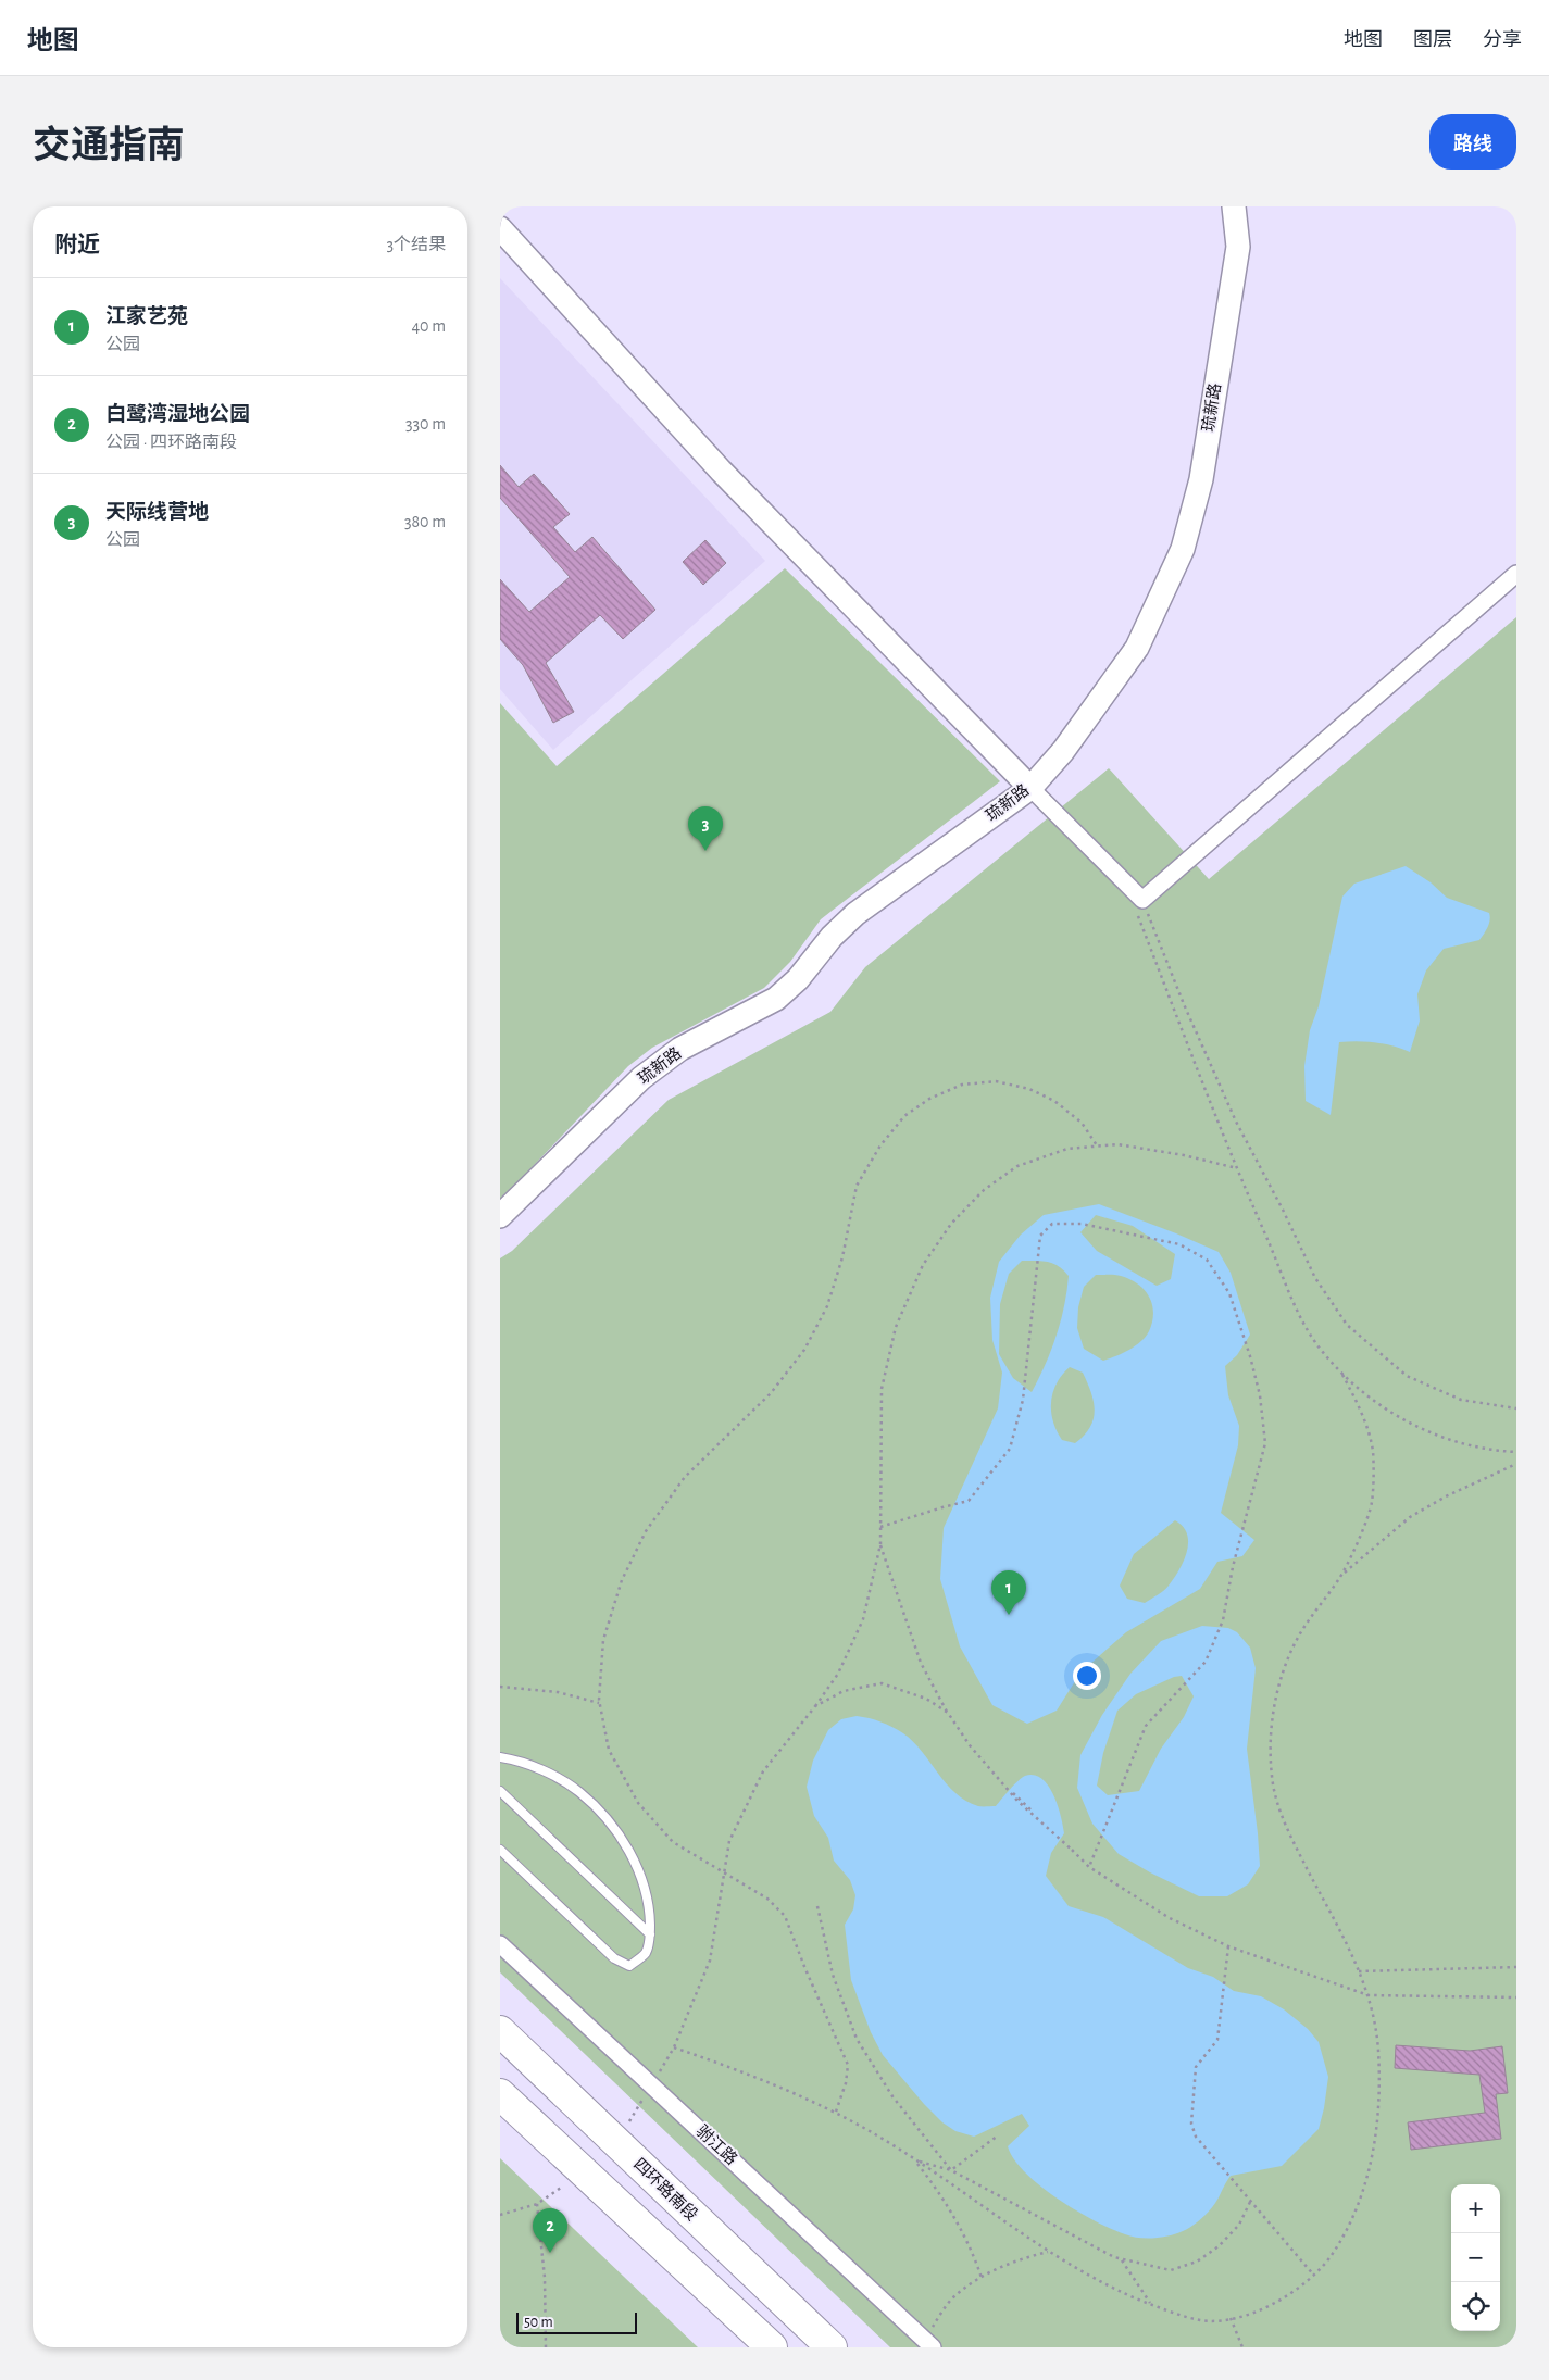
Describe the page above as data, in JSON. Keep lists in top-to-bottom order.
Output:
{
  "streets": {
    "highway": ["四环路南段"],
    "street": ["琉新路", "驸江路"]
  },
  "scale_bar": "50 m",
  "page": {
    "header": "地图",
    "nav": ["地图", "图层", "分享"],
    "title": "交通指南",
    "buttons": "路线",
    "heading": ["附近", "3个结果"],
    "list": [
      {
        "mark": "1",
        "name": "江家艺苑",
        "note": "公园",
        "value": "40 m"
      },
      {
        "mark": "2",
        "name": "白鹭湾湿地公园",
        "note": "公园 · 四环路南段",
        "value": "330 m"
      },
      {
        "mark": "3",
        "name": "天际线营地",
        "note": "公园",
        "value": "380 m"
      }
    ],
    "pins": ["3", "1", "2"],
    "map_buttons": ["+", "−"],
    "scale": "50 m"
  }
}
